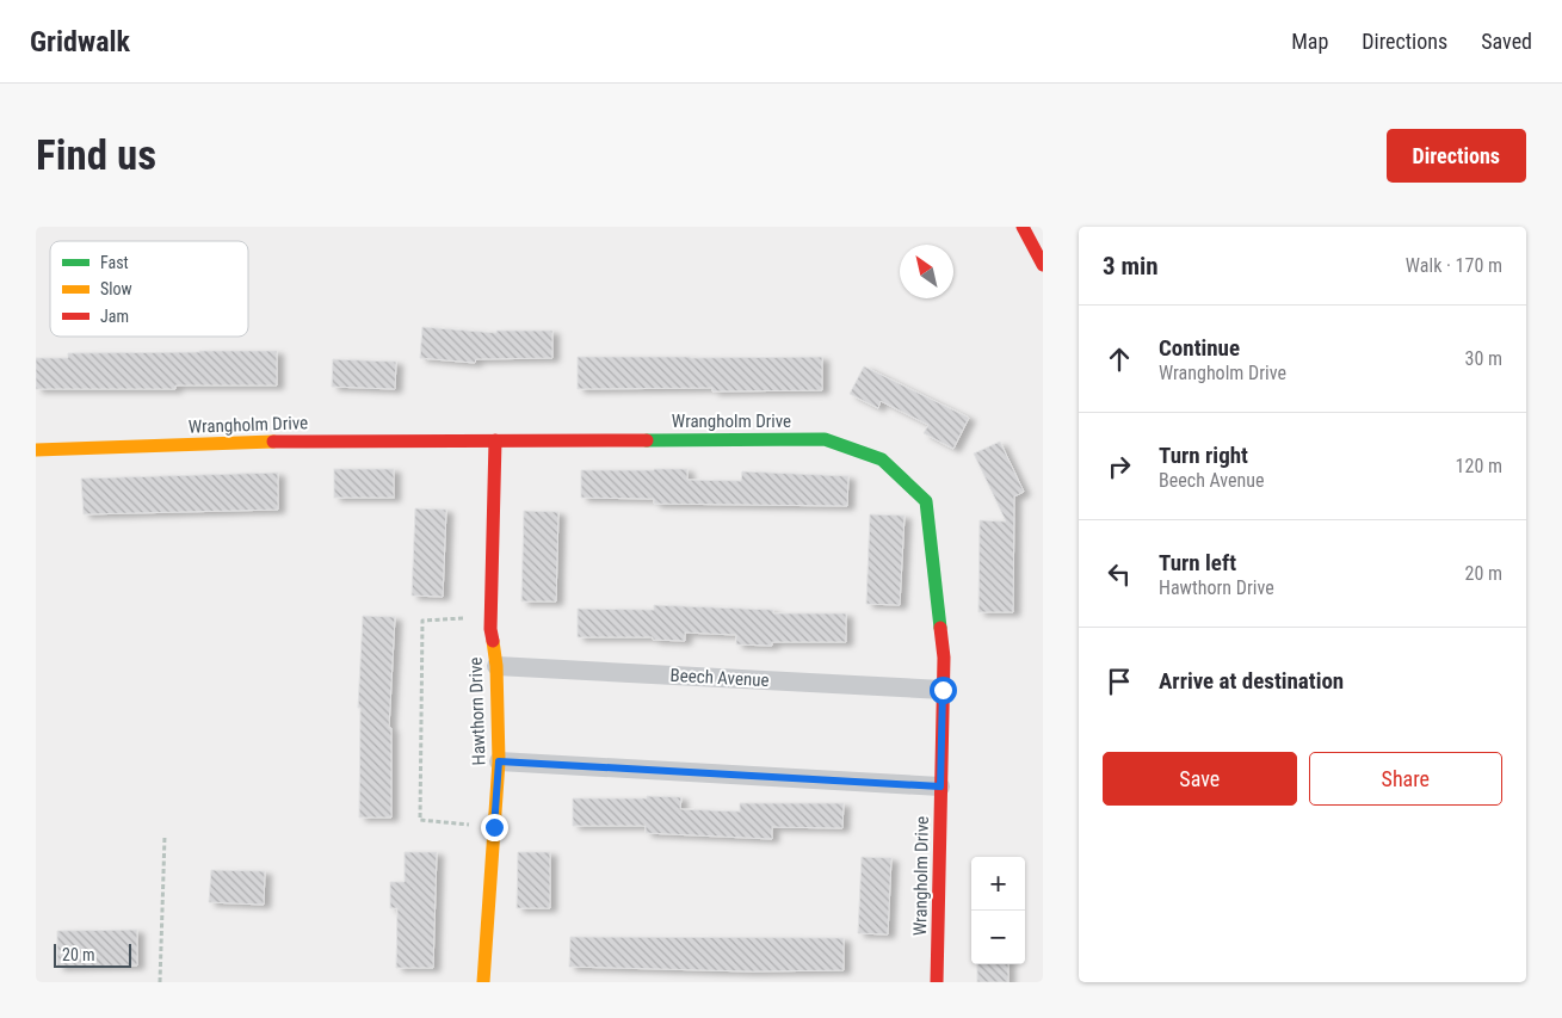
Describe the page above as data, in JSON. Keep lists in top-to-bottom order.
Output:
{
  "streets": {
    "street": ["Wrangholm Drive", "Beech Avenue", "Hawthorn Drive"]
  },
  "crossings": [
    ["Wrangholm Drive", "Beech Avenue"],
    ["Wrangholm Drive", "Hawthorn Drive"],
    ["Beech Avenue", "Hawthorn Drive"]
  ],
  "legend": ["Fast", "Slow", "Jam"],
  "scale_bar": "20 m",
  "north": "top left",
  "page": {
    "header": "Gridwalk",
    "nav": ["Map", "Directions", "Saved"],
    "buttons": [
      "Directions",
      ["Save", "Share"]
    ],
    "title": "Find us",
    "heading": ["3 min", "Walk · 170 m"],
    "list": [
      ["Continue", "Wrangholm Drive", "30 m"],
      ["Turn right", "Beech Avenue", "120 m"],
      ["Turn left", "Hawthorn Drive", "20 m"],
      "Arrive at destination"
    ],
    "map_buttons": ["+", "−"],
    "scale": "20 m"
  }
}
